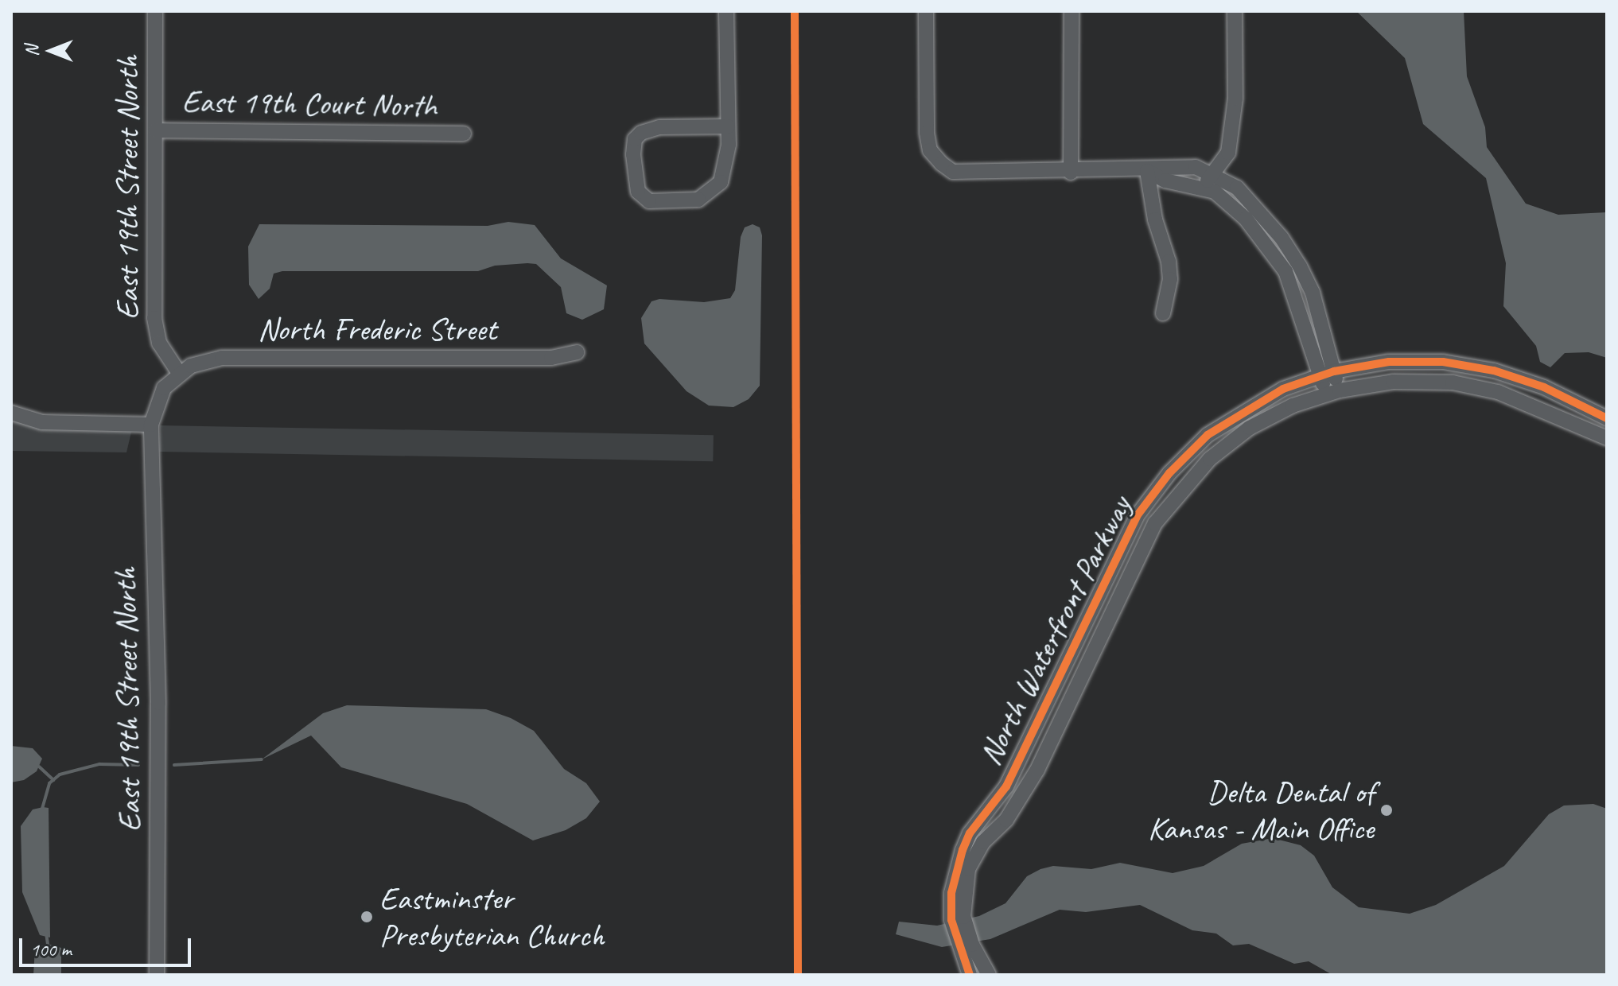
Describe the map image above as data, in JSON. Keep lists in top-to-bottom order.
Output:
{
  "streets": {
    "street": [
      "East 19th Court North",
      "East 19th Street North",
      "North Frederic Street",
      "North Waterfront Parkway"
    ]
  },
  "crossings": [
    ["East 19th Court North", "East 19th Street North"],
    ["East 19th Street North", "North Frederic Street"]
  ],
  "places": ["Delta Dental of Kansas - Main Office", "Eastminster Presbyterian Church"],
  "scale_bar": "100 m",
  "north": "left"
}
